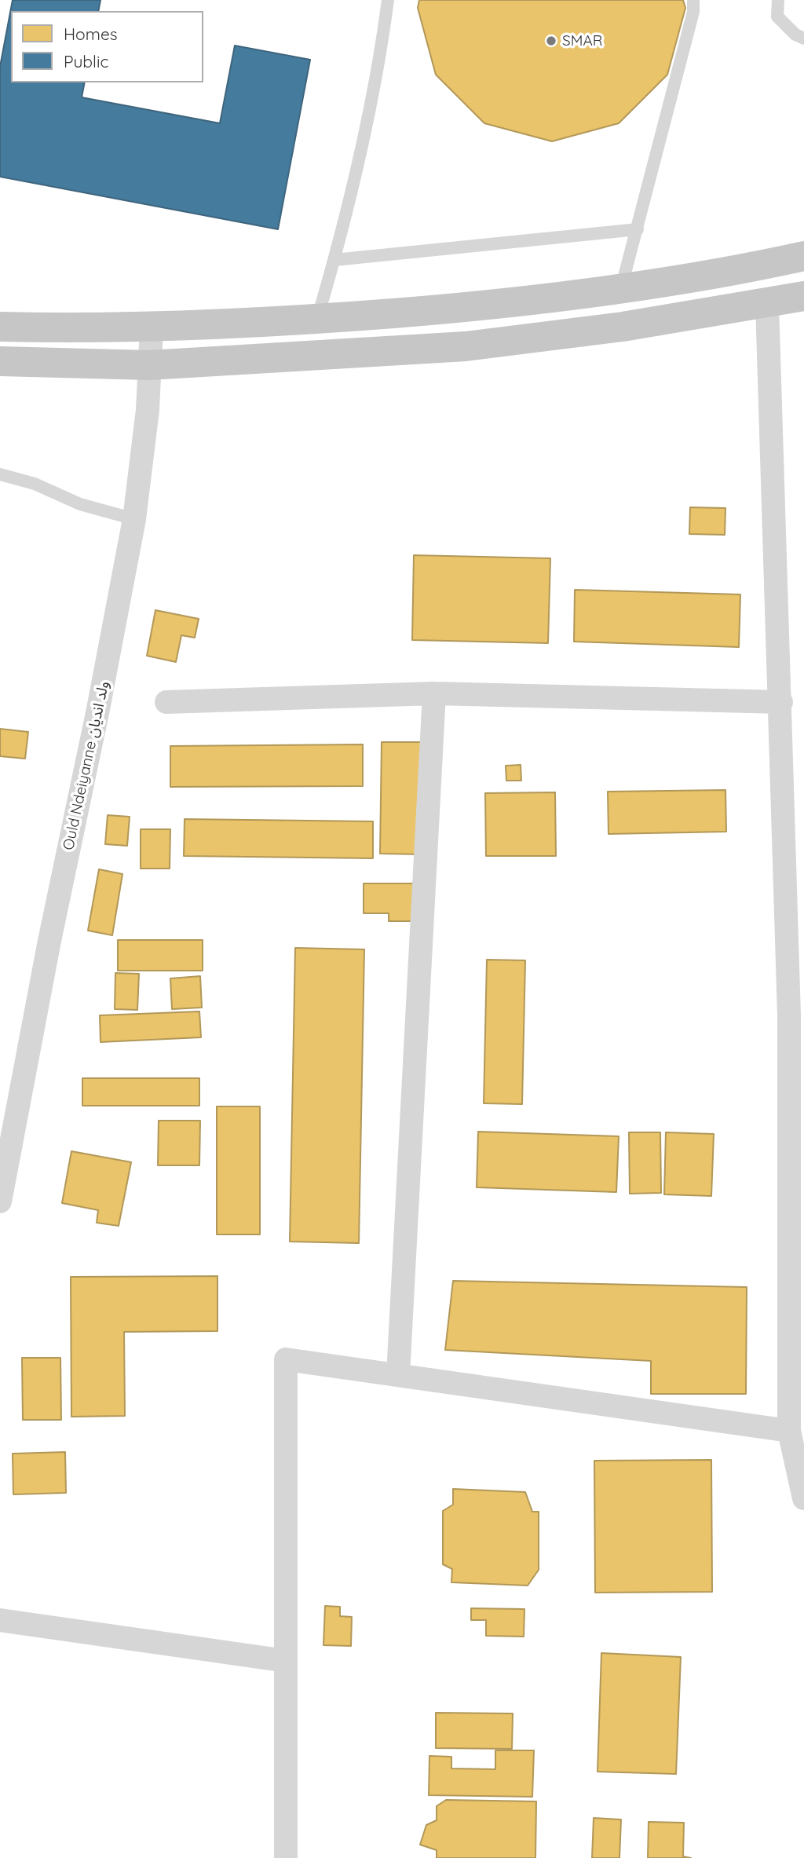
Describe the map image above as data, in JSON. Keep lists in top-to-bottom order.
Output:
{
  "streets": {
    "street": ["Ould Ndeiyanne ولد انديان"]
  },
  "places": ["SMAR"],
  "legend": ["Homes", "Public"]
}
